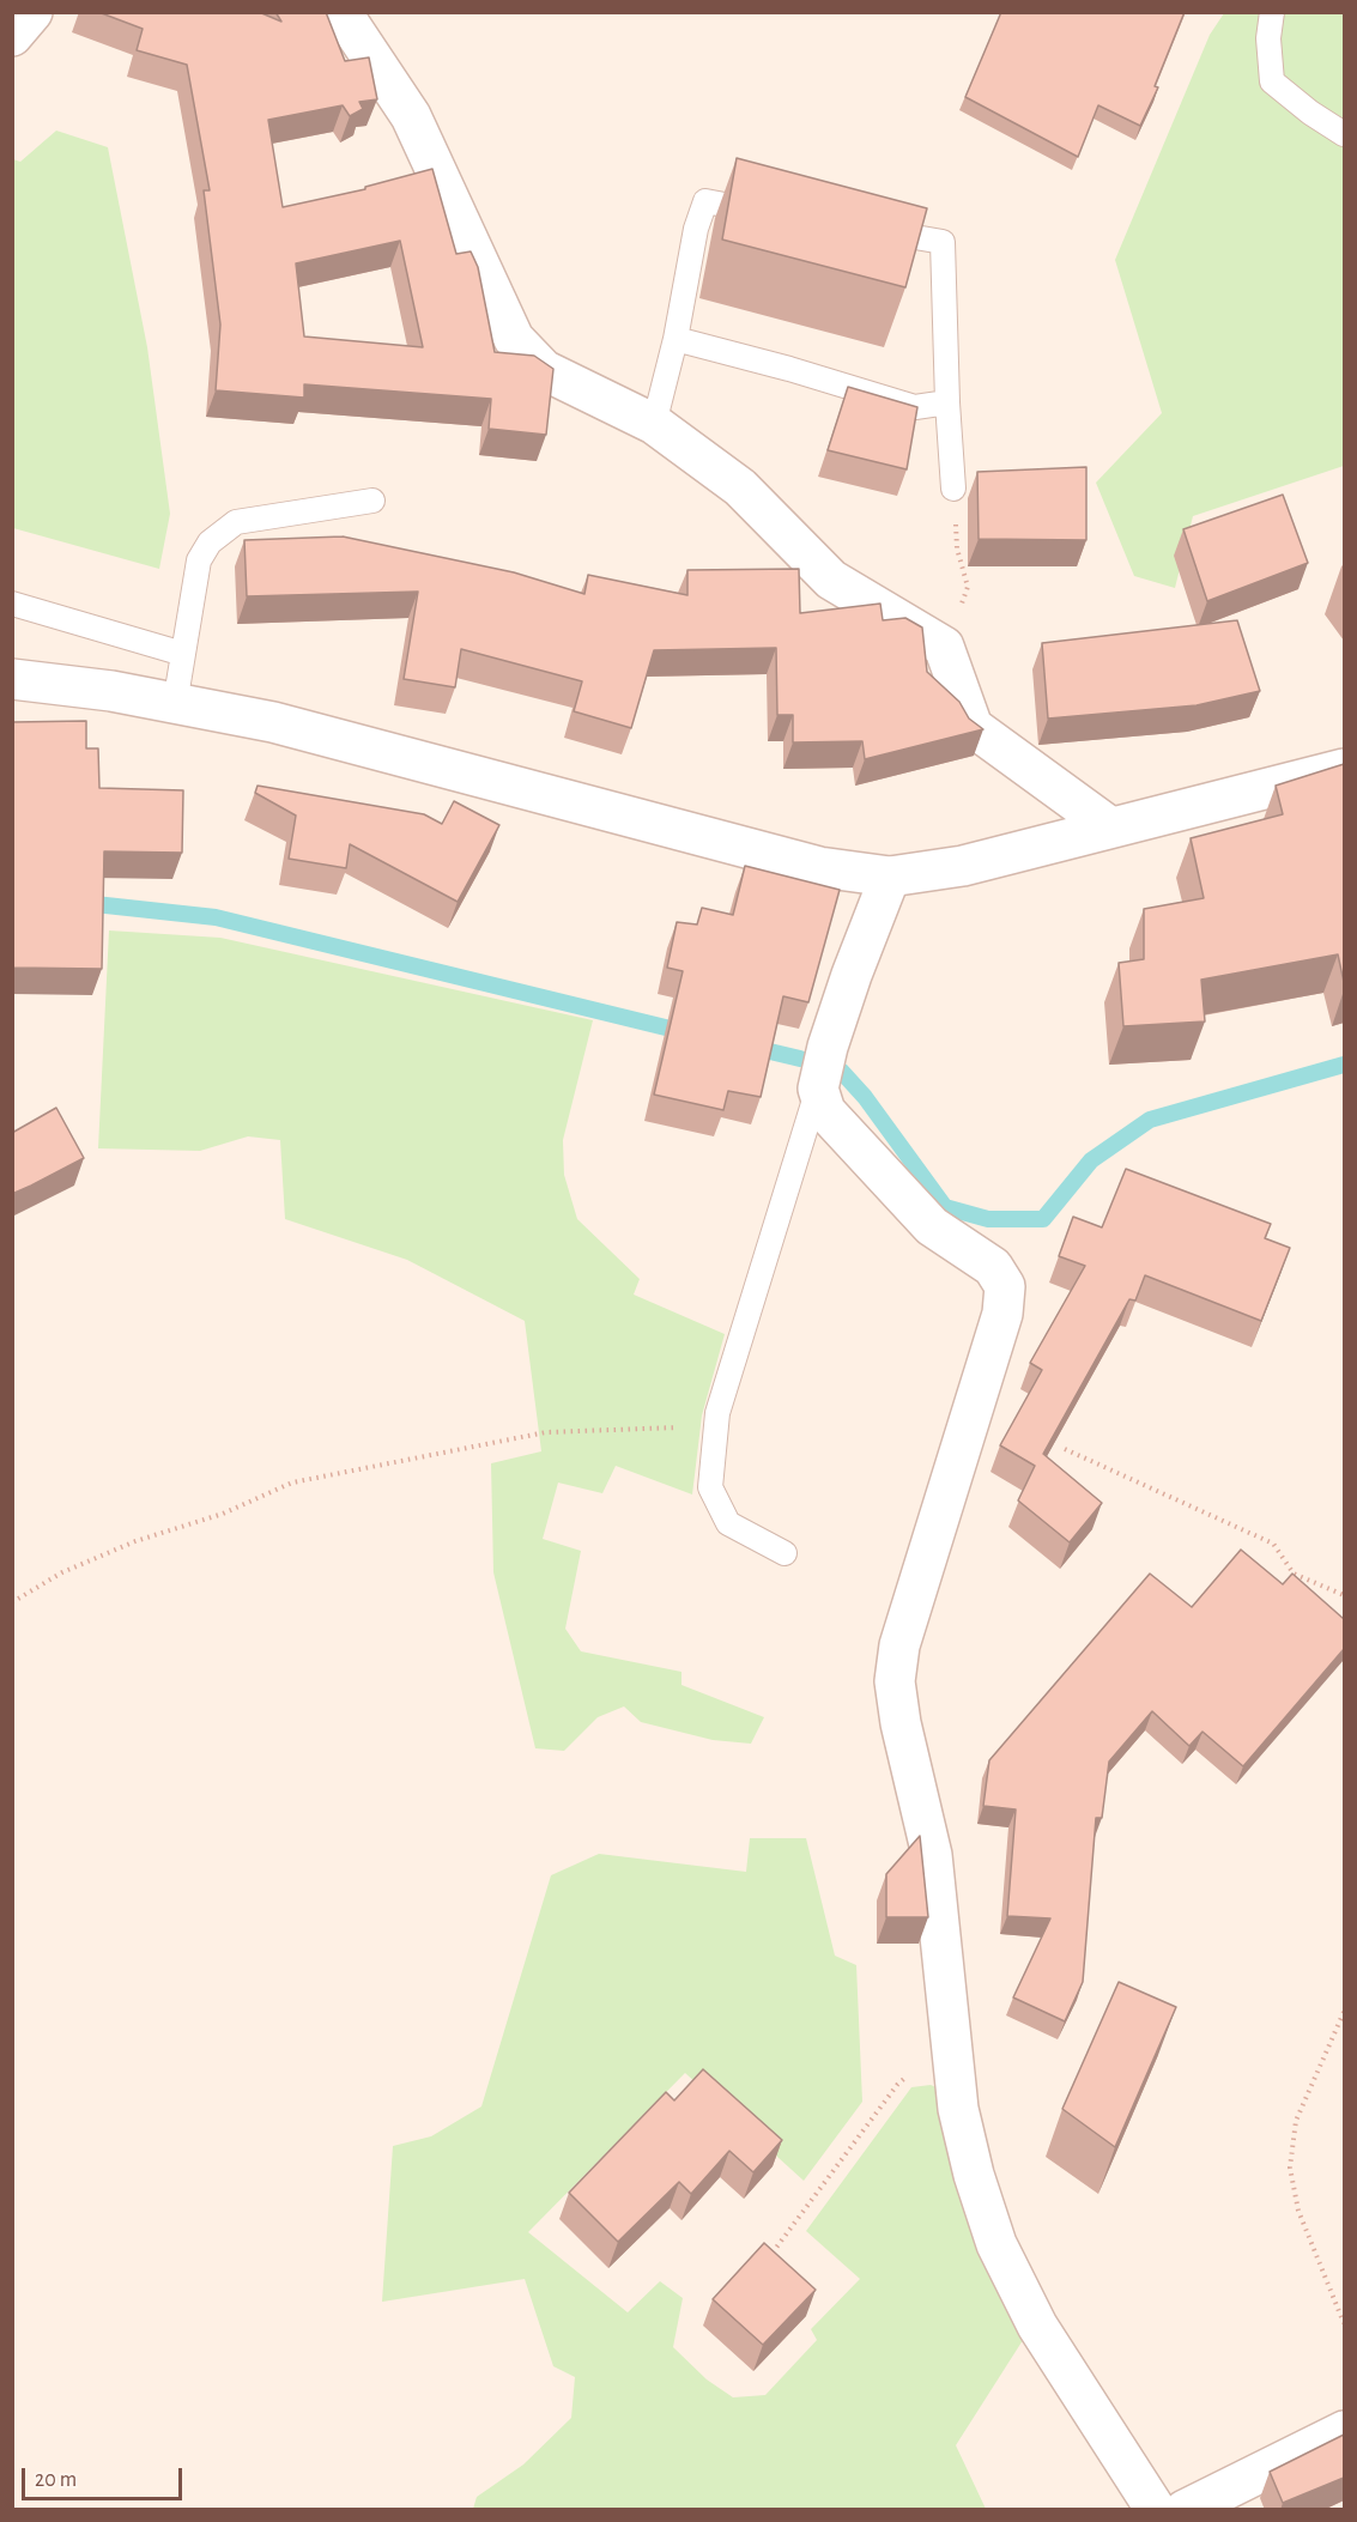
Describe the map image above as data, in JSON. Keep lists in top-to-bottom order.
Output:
{
  "scale_bar": "20 m"
}
